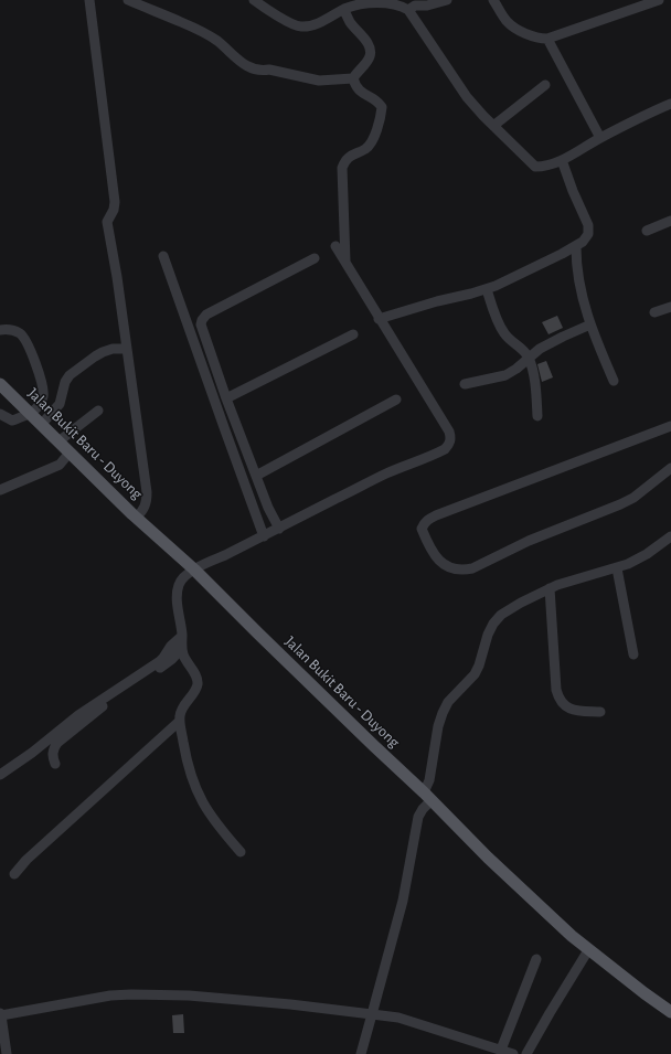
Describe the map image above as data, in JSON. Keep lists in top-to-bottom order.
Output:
{
  "streets": {
    "main road": ["Jalan Bukit Baru - Duyong"]
  }
}
